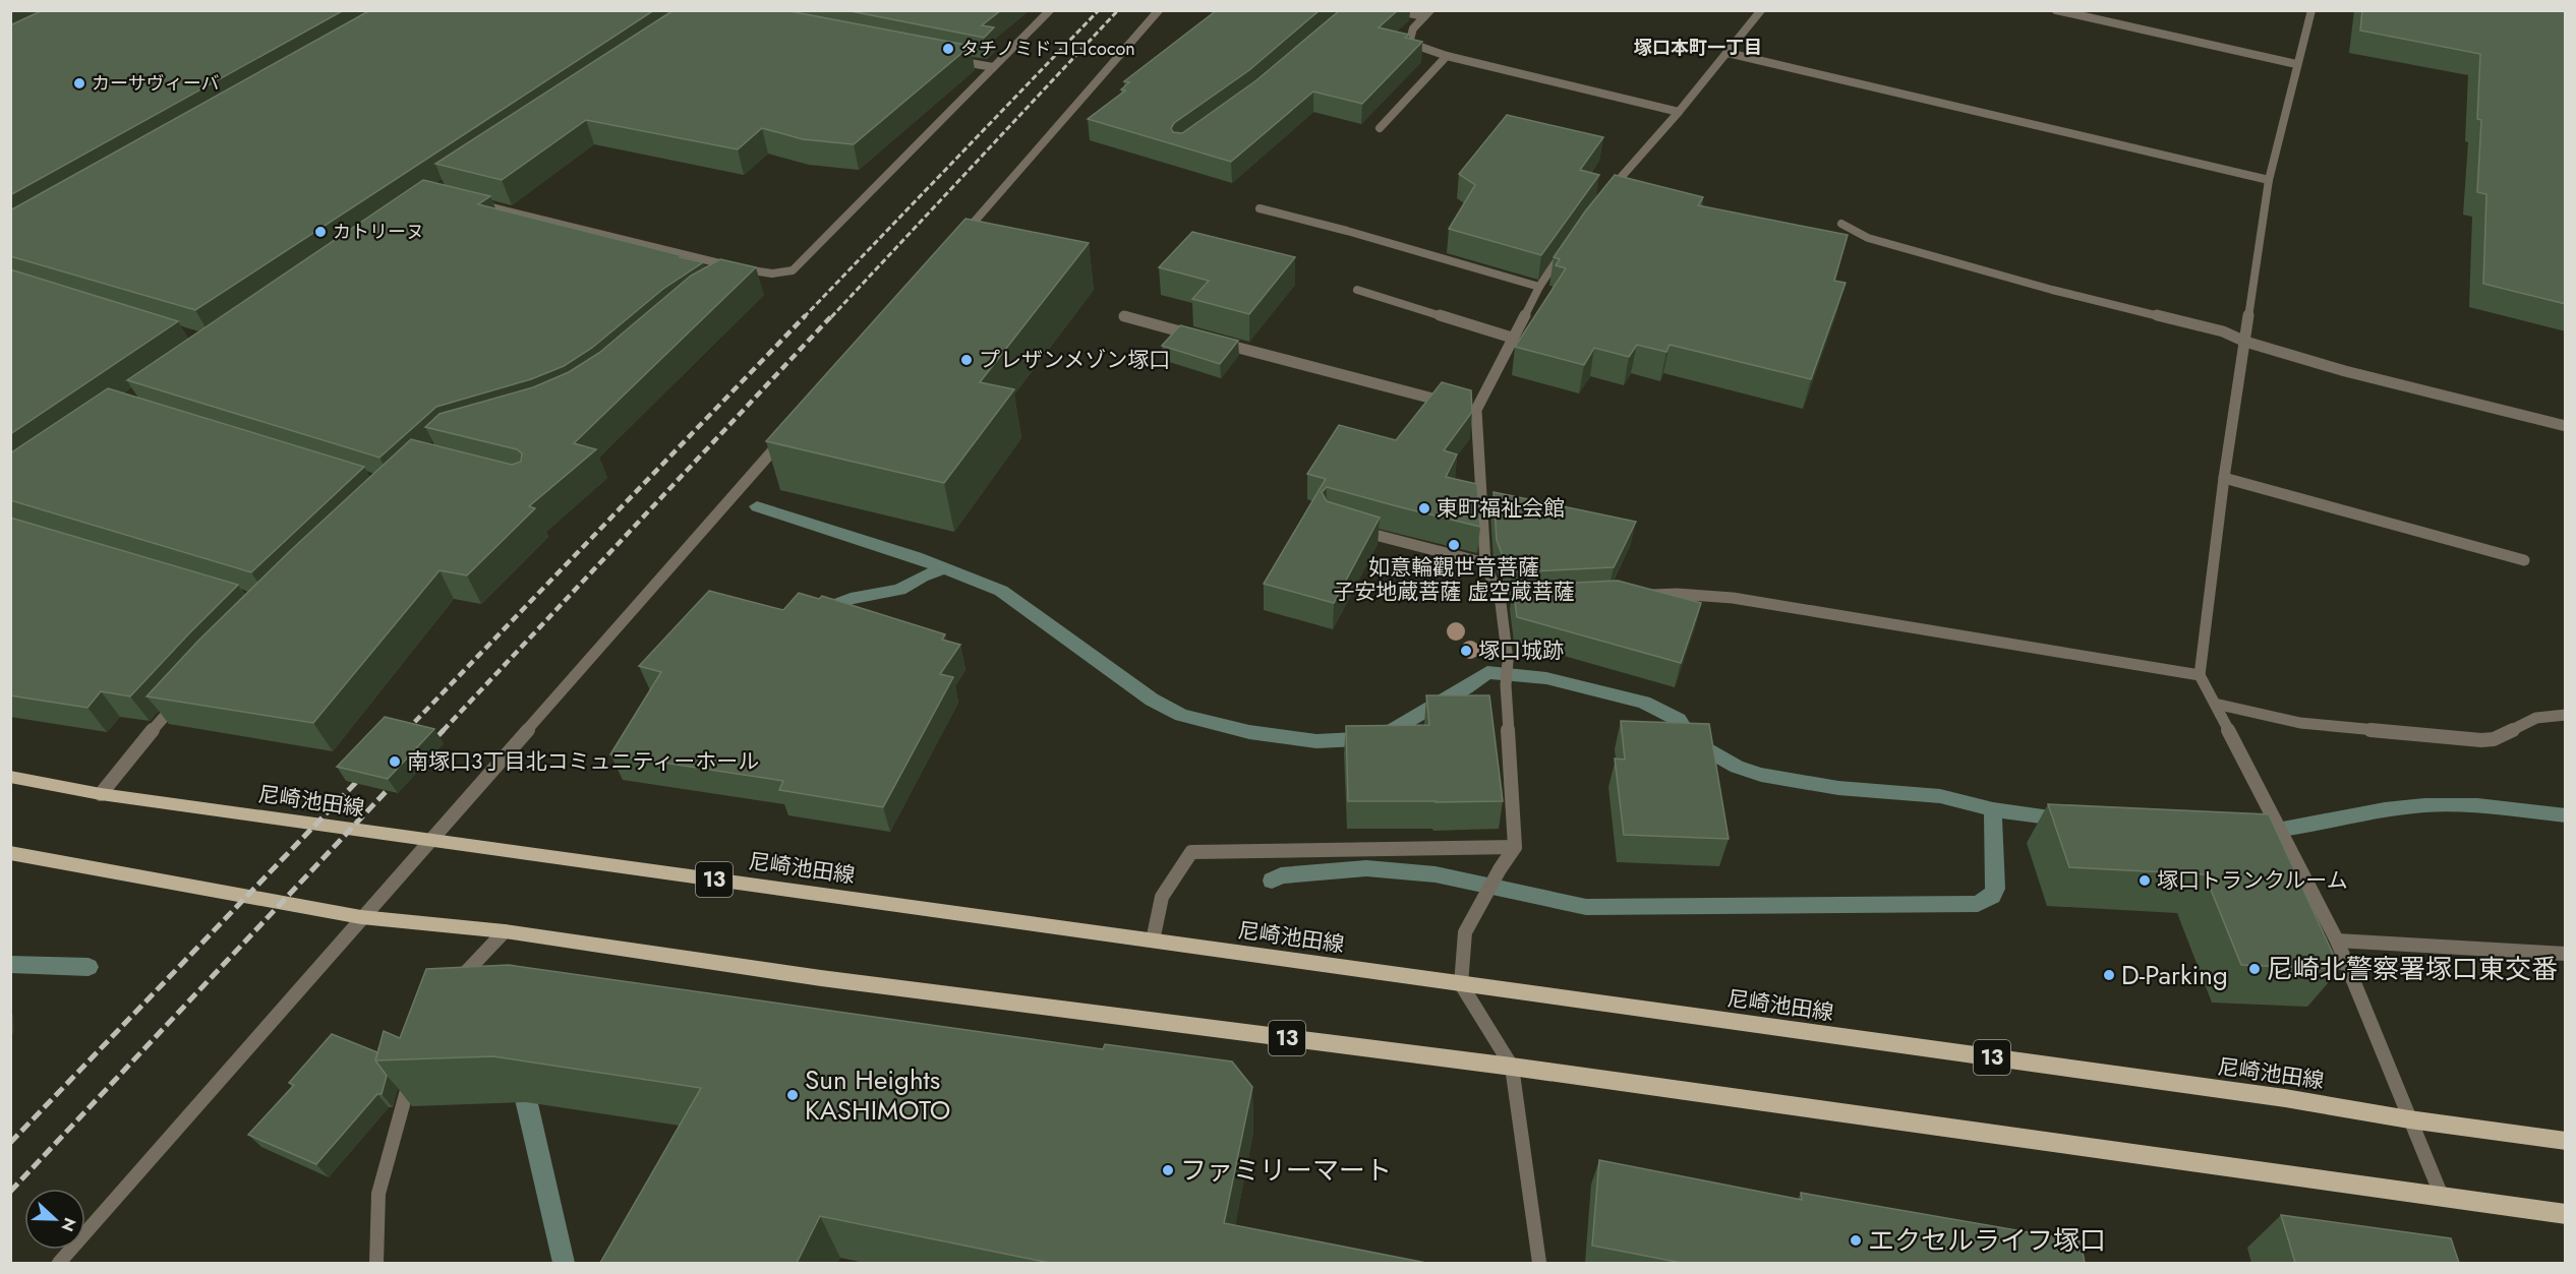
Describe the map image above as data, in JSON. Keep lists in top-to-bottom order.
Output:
{
  "streets": {
    "main road": ["尼崎池田線", "13"]
  },
  "districts": ["塚口本町一丁目"],
  "places": [
    "タチノミドコロcocon",
    "カーサヴィーバ",
    "カトリーヌ",
    "プレザンメゾン塚口",
    "東町福祉会館",
    "如意輪觀世音菩薩 子安地蔵菩薩 虚空蔵菩薩",
    "塚口城跡",
    "南塚口3丁目北コミュニティーホール",
    "塚口トランクルーム",
    "尼崎北警察署塚口東交番",
    "D-Parking",
    "Sun Heights KASHIMOTO",
    "ファミリーマート",
    "エクセルライフ塚口"
  ],
  "north": "right"
}
